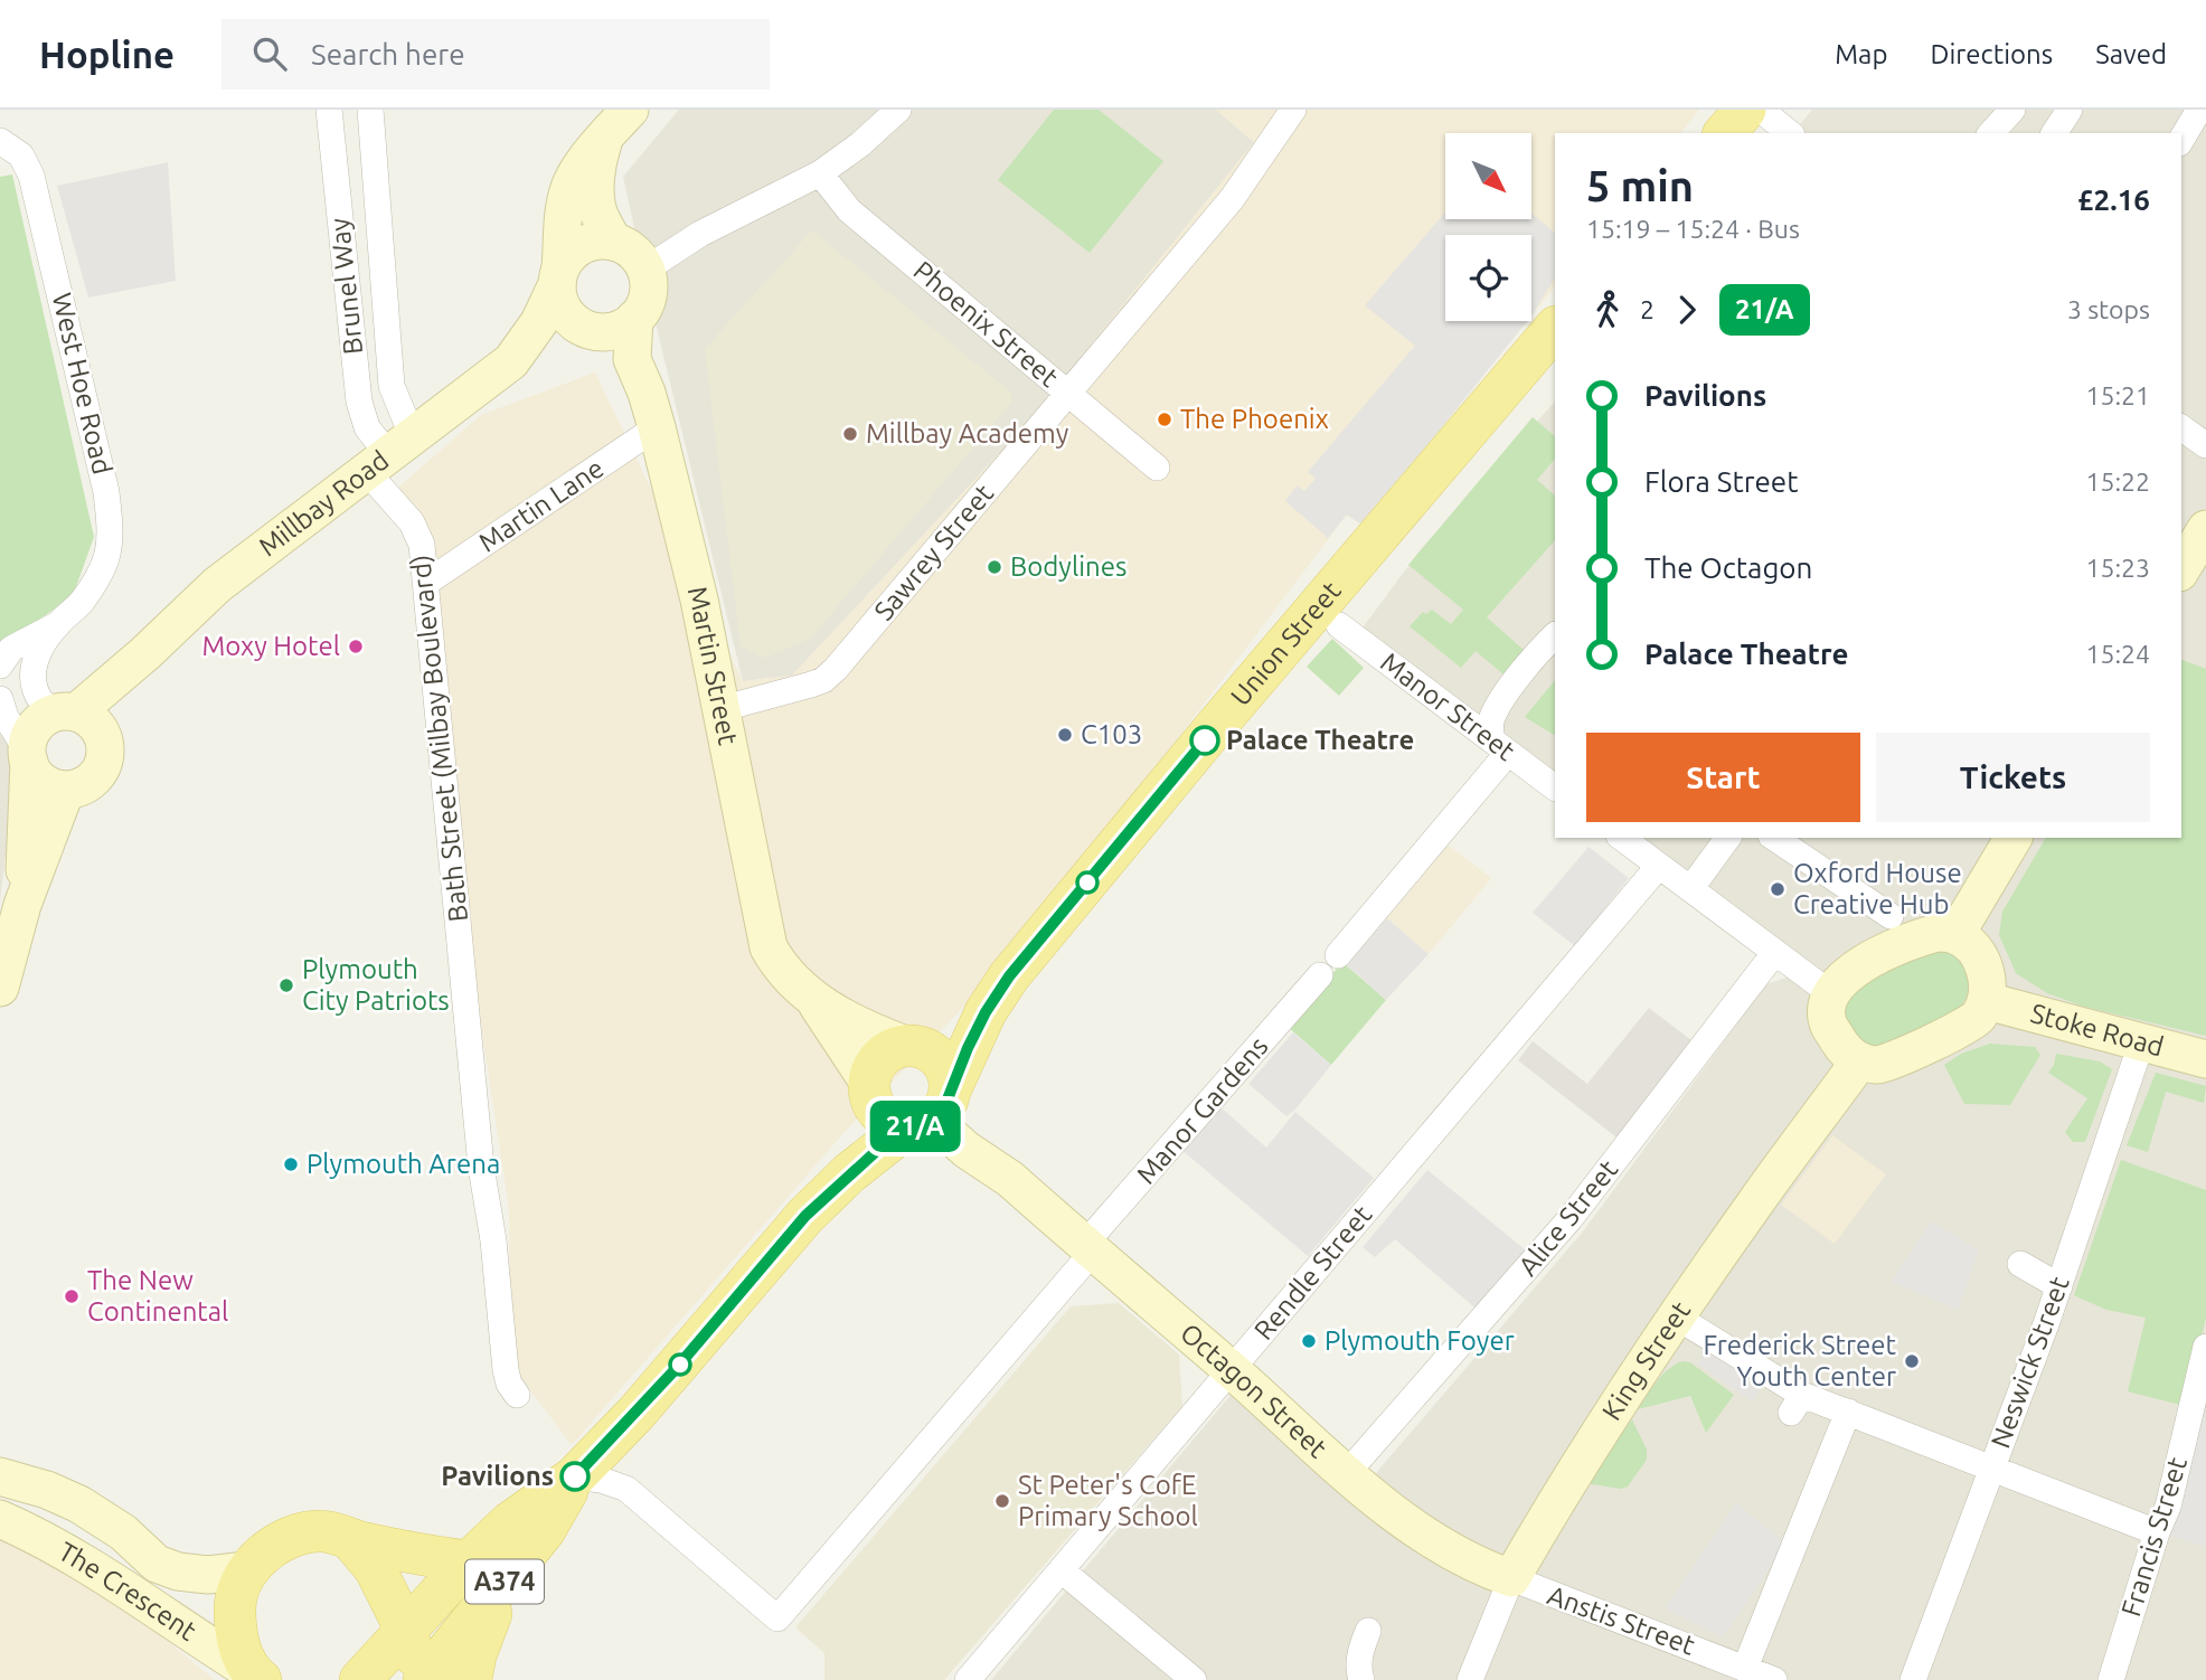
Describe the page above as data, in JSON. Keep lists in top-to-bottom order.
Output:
{
  "streets": {
    "main road": ["Union Street", "A374", "The Crescent"],
    "street": [
      "Brunel Way",
      "Phoenix Street",
      "West Hoe Road",
      "Millbay Road",
      "Martin Lane",
      "Sawrey Street",
      "Martin Street",
      "Manor Street",
      "Bath Street (Milbay Boulevard)",
      "Stoke Road",
      "Manor Gardens",
      "Alice Street",
      "Rendle Street",
      "King Street",
      "Neswick Street",
      "Octagon Street",
      "Francis Street",
      "Anstis Street"
    ]
  },
  "crossings": [
    ["Brunel Way", "Millbay Road"],
    ["Brunel Way", "Bath Street (Milbay Boulevard)"],
    ["Phoenix Street", "Sawrey Street"],
    ["West Hoe Road", "Millbay Road"],
    ["Millbay Road", "Martin Street"],
    ["Millbay Road", "Bath Street (Milbay Boulevard)"],
    ["Martin Lane", "Martin Street"],
    ["Martin Lane", "Bath Street (Milbay Boulevard)"],
    ["Sawrey Street", "Martin Street"],
    ["Union Street", "Martin Street"],
    ["Union Street", "Manor Gardens"],
    ["Union Street", "Octagon Street"],
    ["Union Street", "A374"],
    ["Martin Street", "Octagon Street"],
    ["Stoke Road", "King Street"],
    ["Stoke Road", "Neswick Street"],
    ["Manor Gardens", "Octagon Street"],
    ["Alice Street", "Octagon Street"],
    ["Rendle Street", "Octagon Street"],
    ["King Street", "Octagon Street"],
    ["King Street", "Anstis Street"],
    ["Octagon Street", "Anstis Street"],
    ["A374", "The Crescent"]
  ],
  "places": [
    "The Phoenix",
    "Millbay Academy",
    "Bodylines",
    "Moxy Hotel",
    "C103",
    "Palace Theatre",
    "Oxford House Creative Hub",
    "Plymouth City Patriots",
    "Plymouth Arena",
    "The New Continental",
    "Plymouth Foyer",
    "Frederick Street Youth Center",
    "Pavilions",
    "St Peter's CofE Primary School"
  ],
  "lines": ["bus line 21/A"],
  "north": "bottom right",
  "page": {
    "header": "Hopline",
    "search": "Search here",
    "nav": ["Map", "Directions", "Saved"],
    "on_map": "21/A",
    "heading": ["5 min", "15:19 – 15:24 · Bus", "£2.16"],
    "legs": ["2", "21/A", "3 stops"],
    "list": [
      {
        "name": "Pavilions",
        "value": "15:21"
      },
      {
        "name": "Flora Street",
        "value": "15:22"
      },
      {
        "name": "The Octagon",
        "value": "15:23"
      },
      {
        "name": "Palace Theatre",
        "value": "15:24"
      }
    ],
    "buttons": ["Start", "Tickets"]
  }
}
